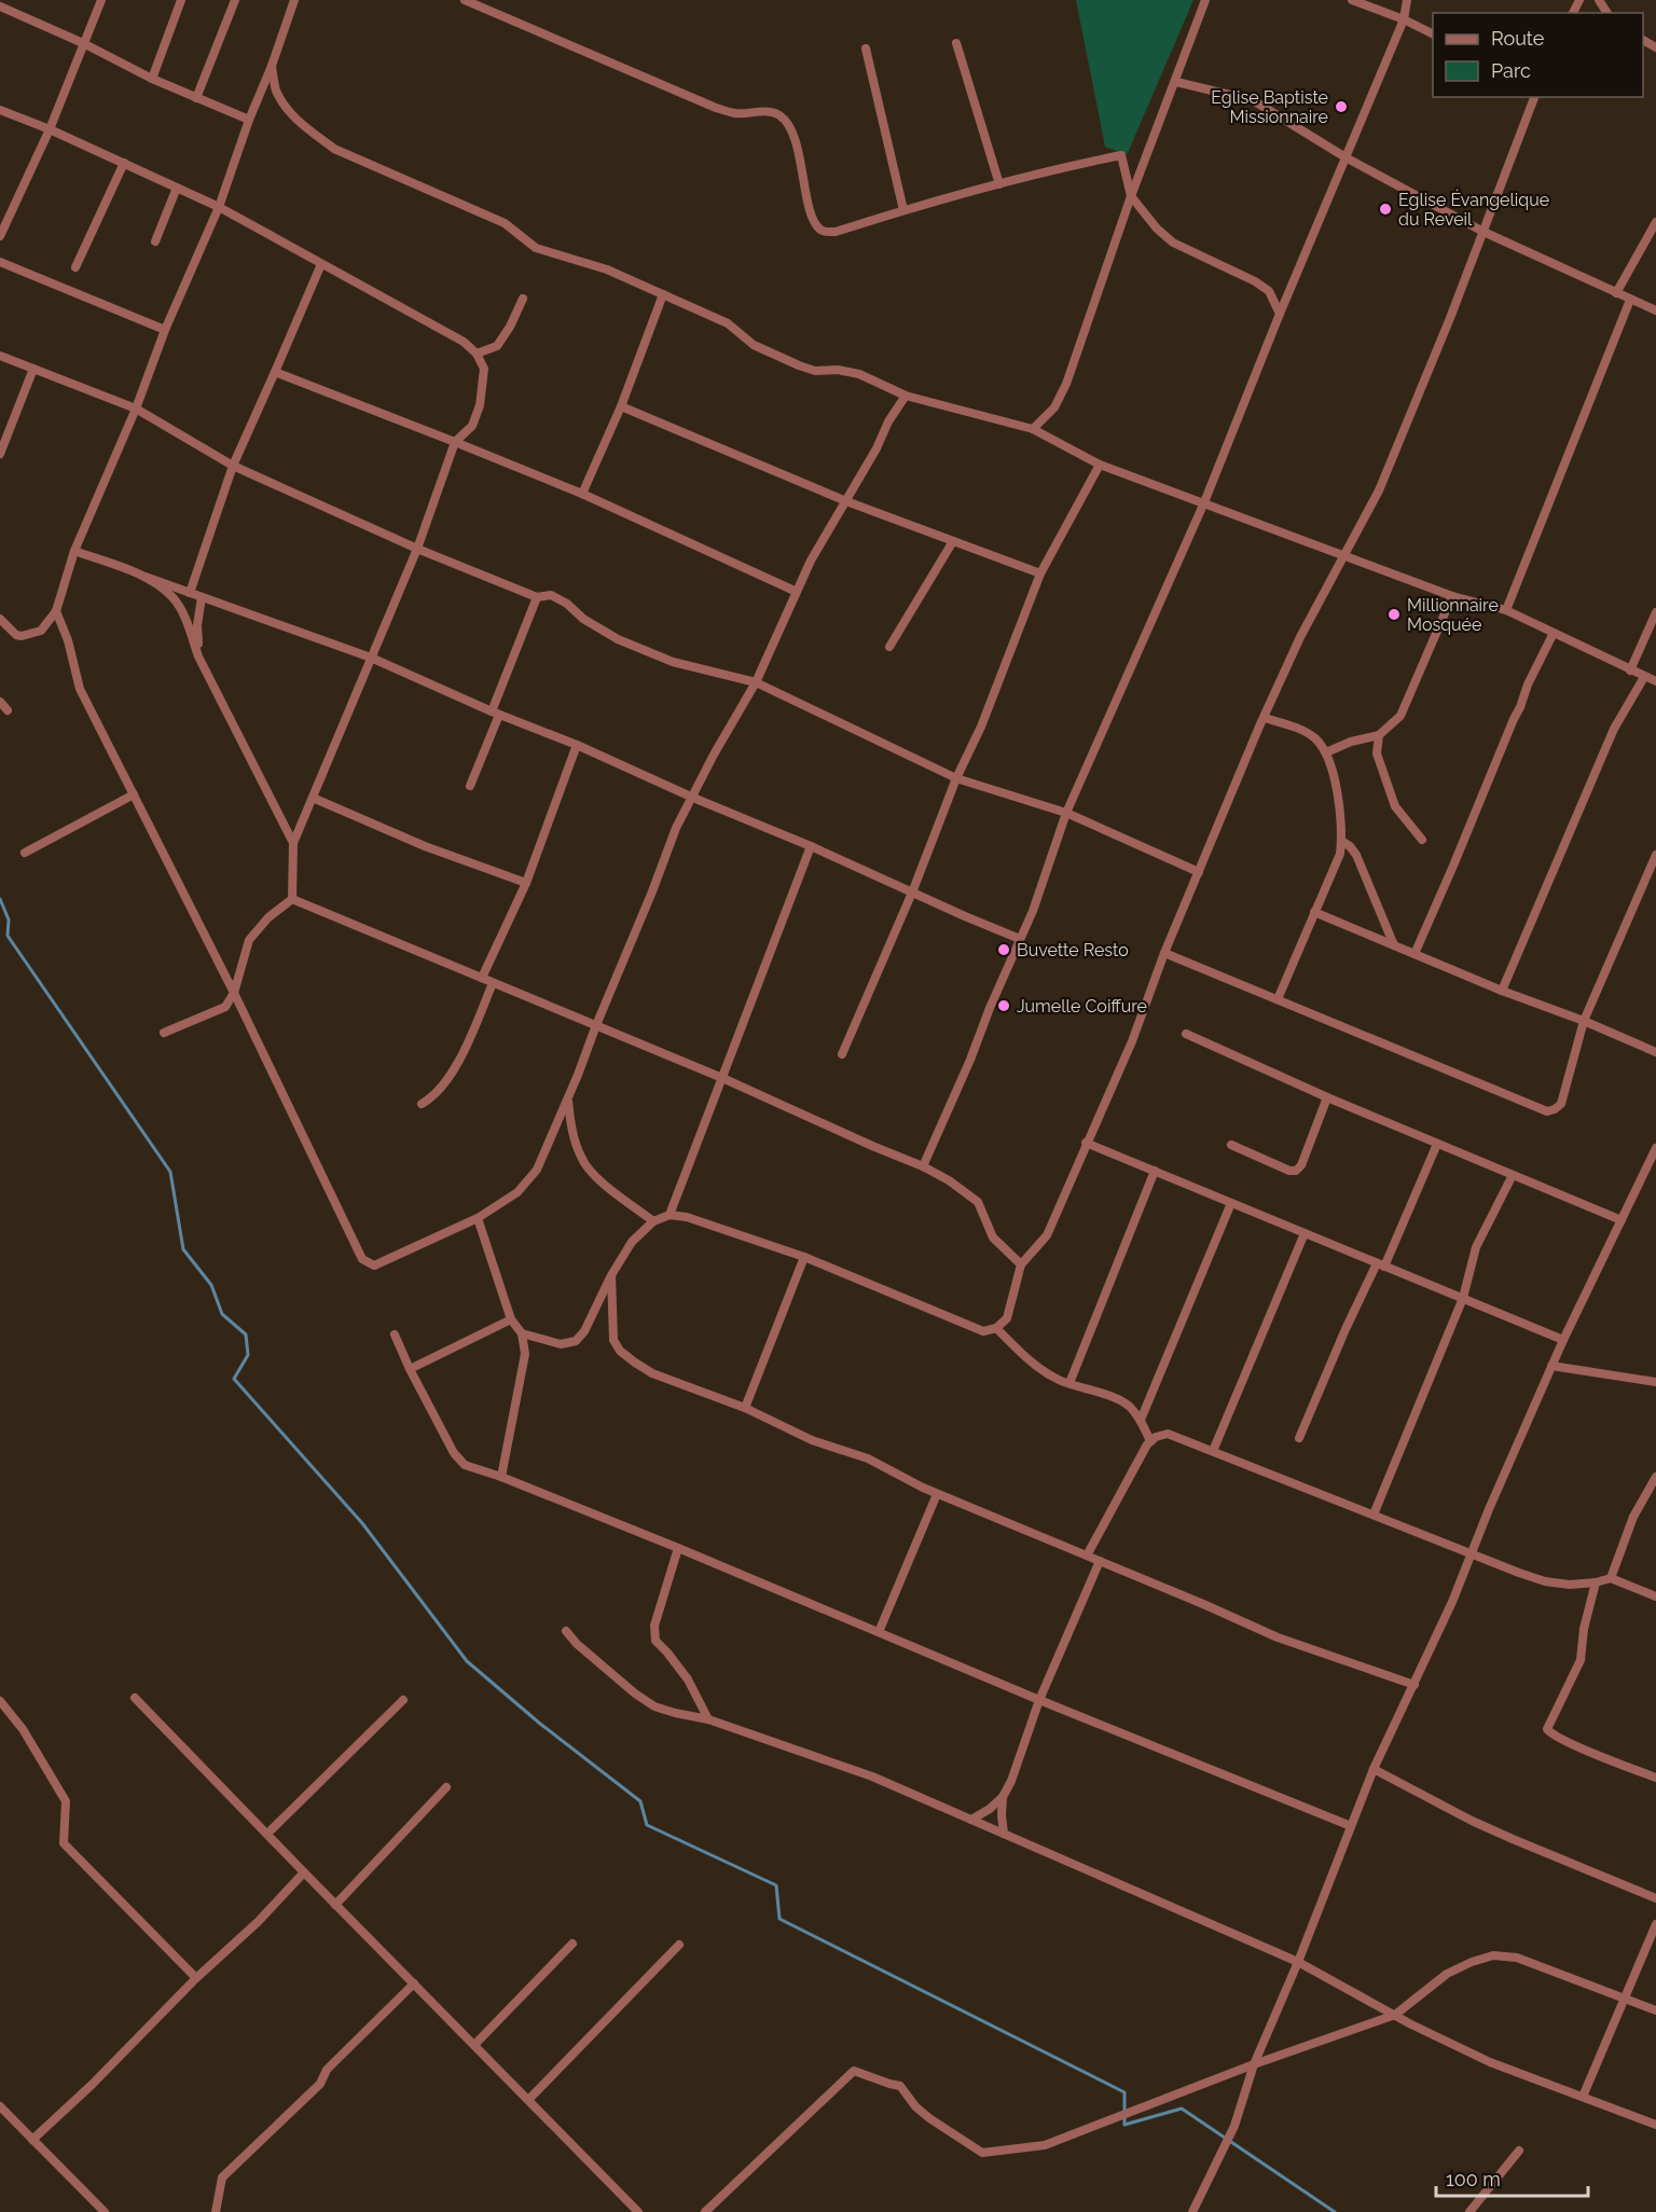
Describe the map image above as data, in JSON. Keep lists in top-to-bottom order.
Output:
{
  "places": [
    "Eglise Baptiste Missionnaire",
    "Eglise Évangelique du Reveil",
    "Millionnaire Mosquée",
    "Buvette Resto",
    "Jumelle Coiffure"
  ],
  "legend": ["Route", "Parc"],
  "scale_bar": "100 m"
}
